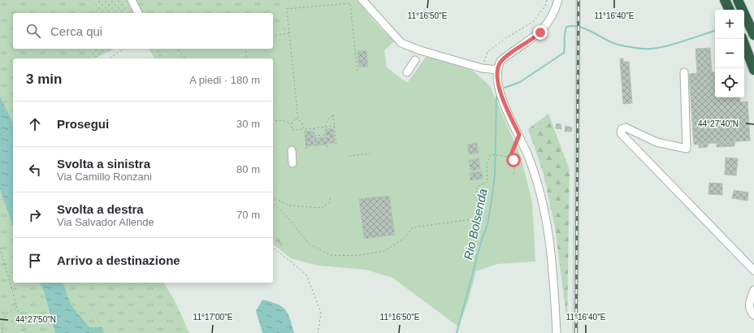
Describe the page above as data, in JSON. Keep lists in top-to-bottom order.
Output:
{
  "water": ["Rio Bolsenda"],
  "page": {
    "map_buttons": ["+", "−"],
    "search": "Cerca qui",
    "heading": ["3 min", "A piedi · 180 m"],
    "list": [
      ["Prosegui", "30 m"],
      ["Svolta a sinistra", "Via Camillo Ronzani", "80 m"],
      ["Svolta a destra", "Via Salvador Allende", "70 m"],
      "Arrivo a destinazione"
    ]
  },
  "coordinates": [
    "11°16'50\"E",
    "11°16'40\"E",
    "44°27'40\"N",
    "11°17'00\"E",
    "44°27'50\"N"
  ]
}
